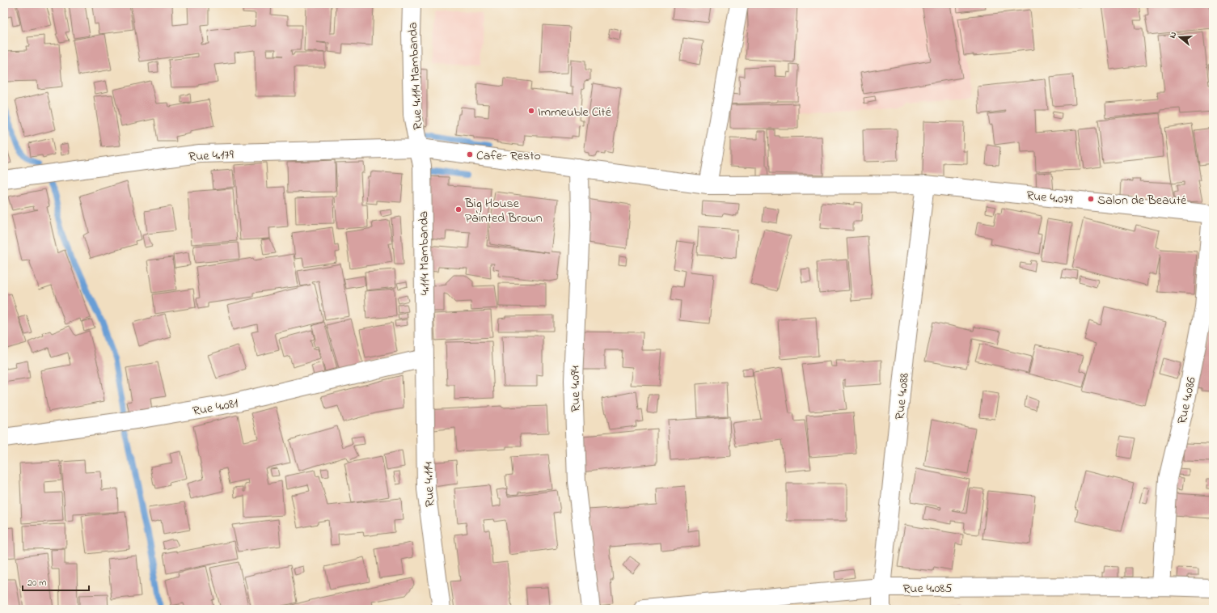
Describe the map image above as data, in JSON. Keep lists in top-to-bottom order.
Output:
{
  "streets": {
    "street": [
      "Rue 4.114 Mambanda",
      "Rue 4.179",
      "Rue 4.079",
      "4.114 Mambanda",
      "Rue 4.094",
      "Rue 4.088",
      "Rue 4.086",
      "Rue 4.081",
      "Rue 4.114",
      "Rue 4.085"
    ]
  },
  "crossings": [
    ["Rue 4.114 Mambanda", "Rue 4.179"],
    ["Rue 4.114 Mambanda", "4.114 Mambanda"],
    ["Rue 4.179", "Rue 4.079"],
    ["Rue 4.179", "4.114 Mambanda"],
    ["Rue 4.179", "Rue 4.094"],
    ["Rue 4.079", "Rue 4.088"],
    ["Rue 4.079", "Rue 4.086"],
    ["4.114 Mambanda", "Rue 4.081"],
    ["4.114 Mambanda", "Rue 4.114"],
    ["Rue 4.088", "Rue 4.085"],
    ["Rue 4.086", "Rue 4.085"],
    ["Rue 4.081", "Rue 4.114"]
  ],
  "places": [
    "Immeuble Cité",
    "Cafe- Resto",
    "Salon de Beauté",
    "Big House Painted Brown"
  ],
  "scale_bar": "20 m",
  "north": "left"
}
